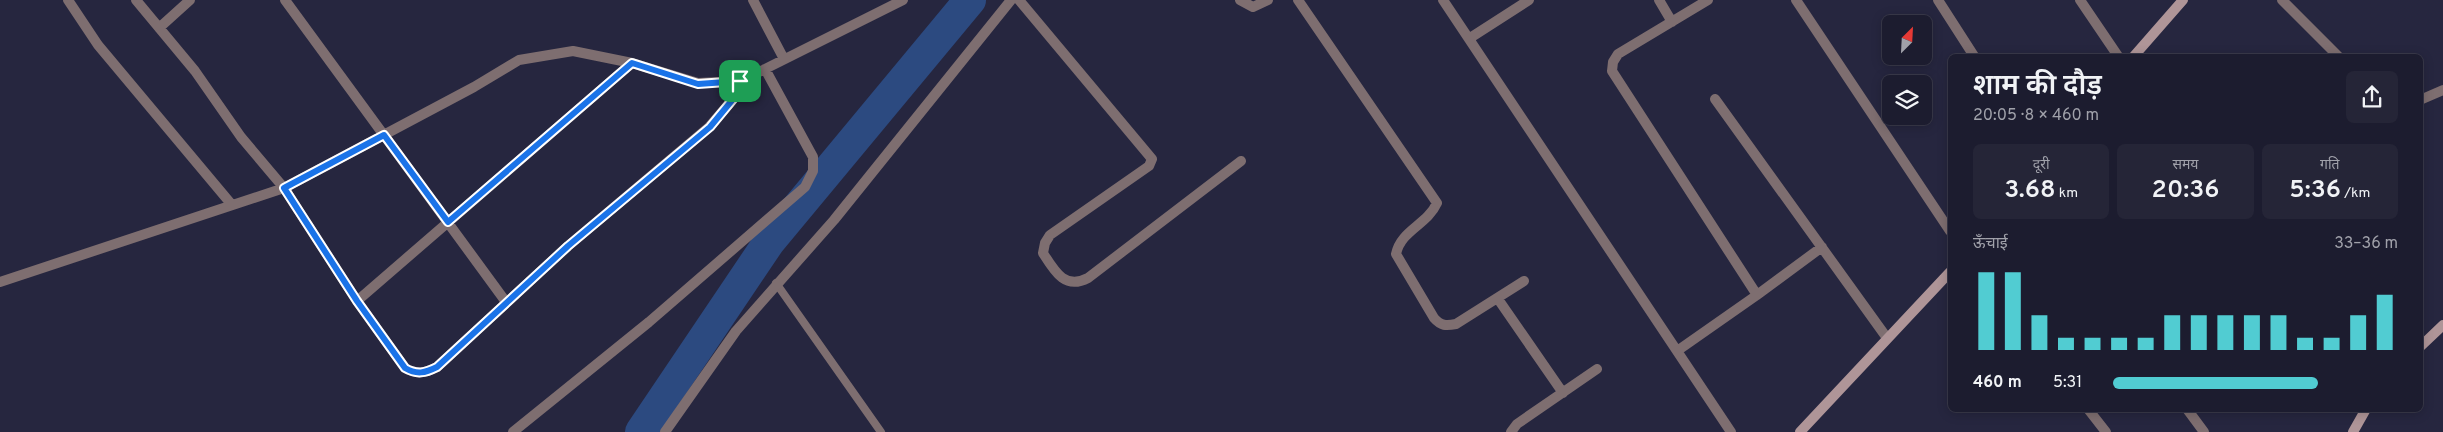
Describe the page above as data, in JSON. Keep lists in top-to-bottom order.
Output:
{
  "north": "top right",
  "page": {
    "heading": ["शाम की दौड़", "20:05 · 8 × 460 m"],
    "stats": [
      ["दूरी", "3.68 km"],
      ["समय", "20:36"],
      ["गति", "5:36 /km"]
    ],
    "chart": ["ऊँचाई", "33–36 m"],
    "list": [
      {
        "name": "460 m",
        "note": "5:31"
      }
    ]
  }
}
